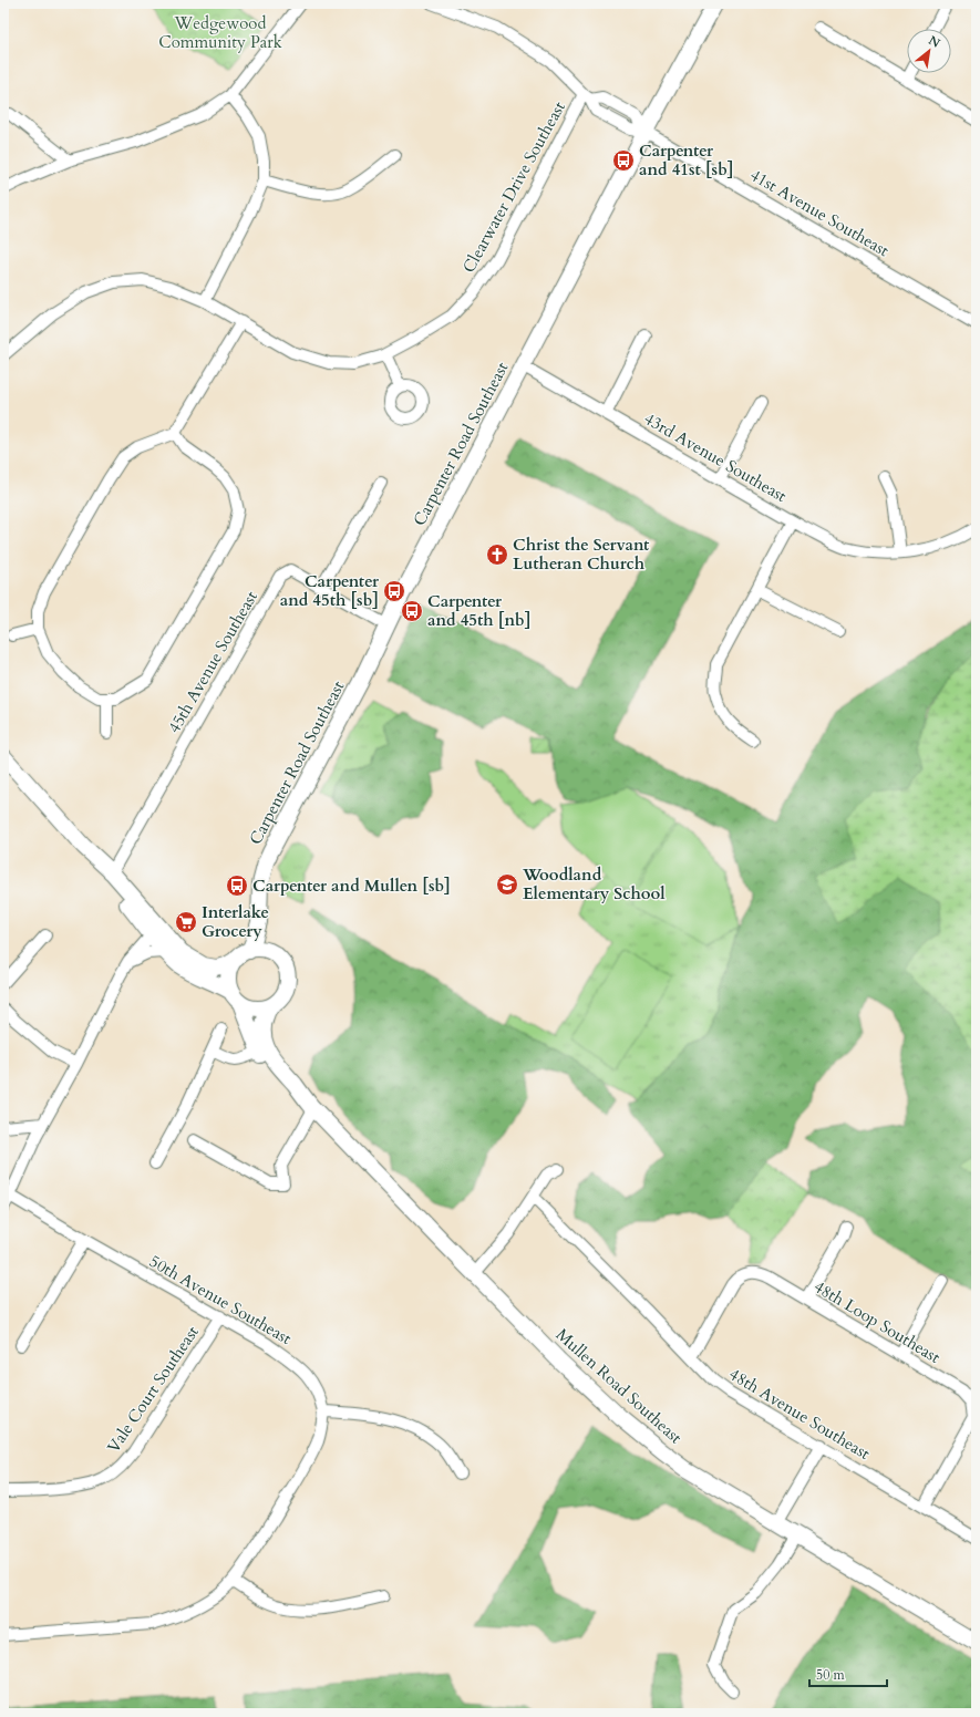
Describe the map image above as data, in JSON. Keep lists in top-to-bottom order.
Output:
{
  "streets": {
    "street": [
      "Clearwater Drive Southeast",
      "41st Avenue Southeast",
      "Carpenter Road Southeast",
      "43rd Avenue Southeast",
      "45th Avenue Southeast",
      "50th Avenue Southeast",
      "48th Loop Southeast",
      "Mullen Road Southeast",
      "Vale Court Southeast",
      "48th Avenue Southeast"
    ]
  },
  "crossings": [
    ["Clearwater Drive Southeast", "41st Avenue Southeast"],
    ["41st Avenue Southeast", "Carpenter Road Southeast"],
    ["Carpenter Road Southeast", "43rd Avenue Southeast"],
    ["Carpenter Road Southeast", "45th Avenue Southeast"],
    ["Carpenter Road Southeast", "Mullen Road Southeast"],
    ["50th Avenue Southeast", "Vale Court Southeast"],
    ["48th Loop Southeast", "48th Avenue Southeast"]
  ],
  "parks": ["Wedgewood Community Park"],
  "places": {
    "bus stop": [
      "Carpenter and 41st [sb]",
      "Carpenter and 45th [sb]",
      "Carpenter and 45th [nb]",
      "Carpenter and Mullen [sb]"
    ],
    "church": ["Christ the Servant Lutheran Church"],
    "school or university": ["Woodland Elementary School"],
    "supermarket": ["Interlake Grocery"]
  },
  "scale_bar": "50 m",
  "north": "top right"
}
